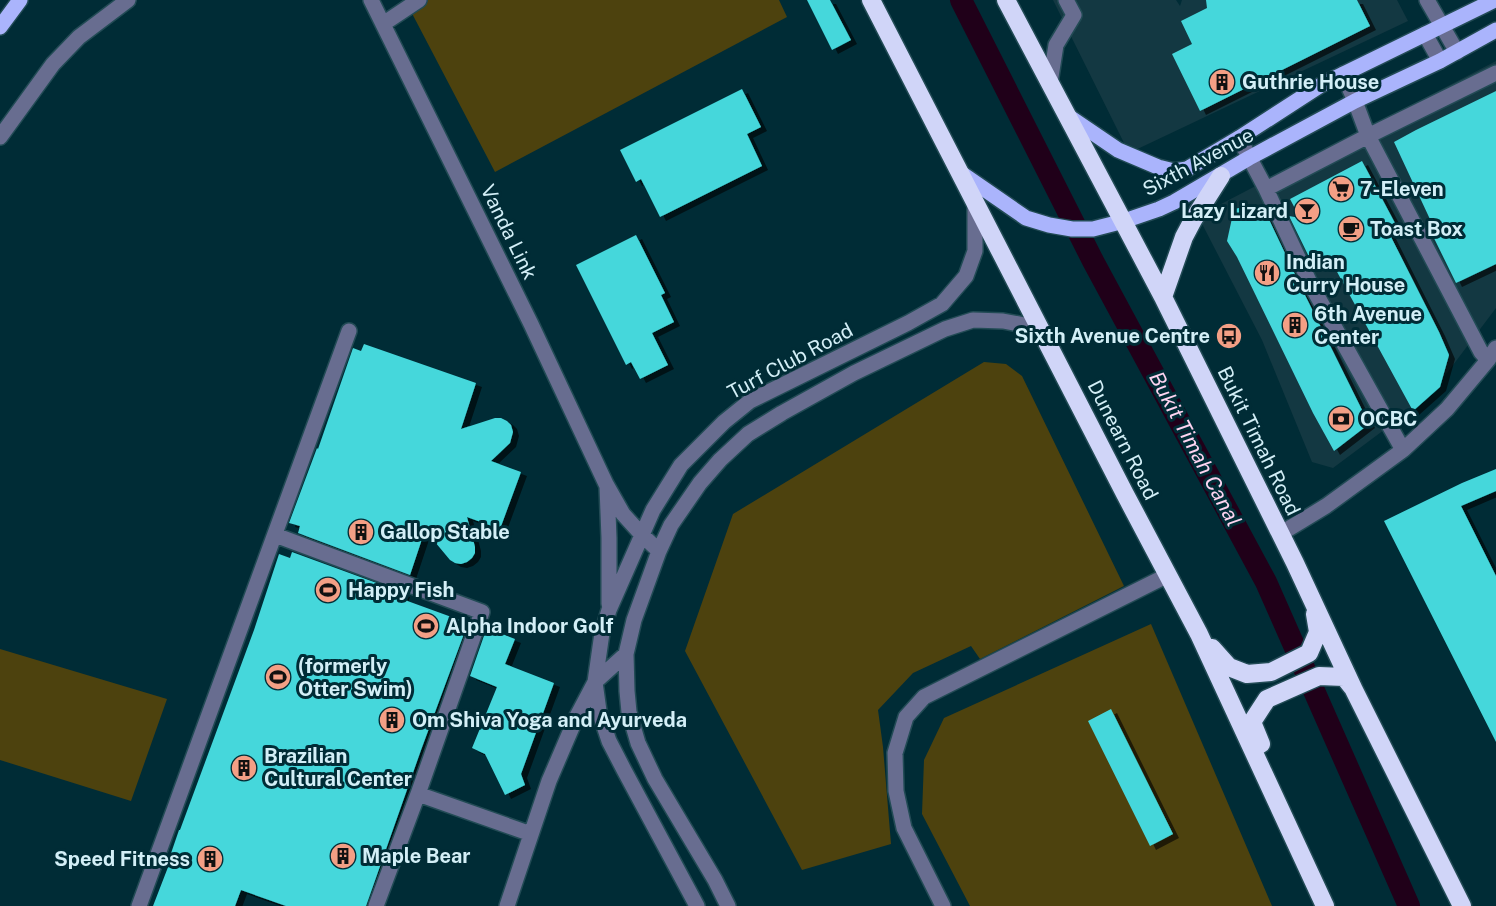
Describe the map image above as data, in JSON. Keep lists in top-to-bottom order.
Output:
{
  "streets": {
    "highway": ["Dunearn Road", "Bukit Timah Road"],
    "main road": ["Sixth Avenue"],
    "street": ["Vanda Link", "Turf Club Road"]
  },
  "crossings": [
    ["Sixth Avenue", "Dunearn Road"],
    ["Sixth Avenue", "Bukit Timah Road"],
    ["Vanda Link", "Turf Club Road"],
    ["Turf Club Road", "Dunearn Road"]
  ],
  "water": ["Bukit Timah Canal"],
  "places": {
    "building": [
      "Guthrie House",
      "6th Avenue Center",
      "Gallop Stable",
      "Om Shiva Yoga and Ayurveda",
      "Brazilian Cultural Center",
      "Maple Bear",
      "Speed Fitness"
    ],
    "supermarket": ["7-Eleven"],
    "bar": ["Lazy Lizard"],
    "cafe": ["Toast Box"],
    "restaurant": ["Indian Curry House"],
    "bus stop": ["Sixth Avenue Centre"],
    "bank": ["OCBC"],
    "sports": ["Happy Fish", "Alpha Indoor Golf", "(formerly Otter Swim)"]
  }
}
